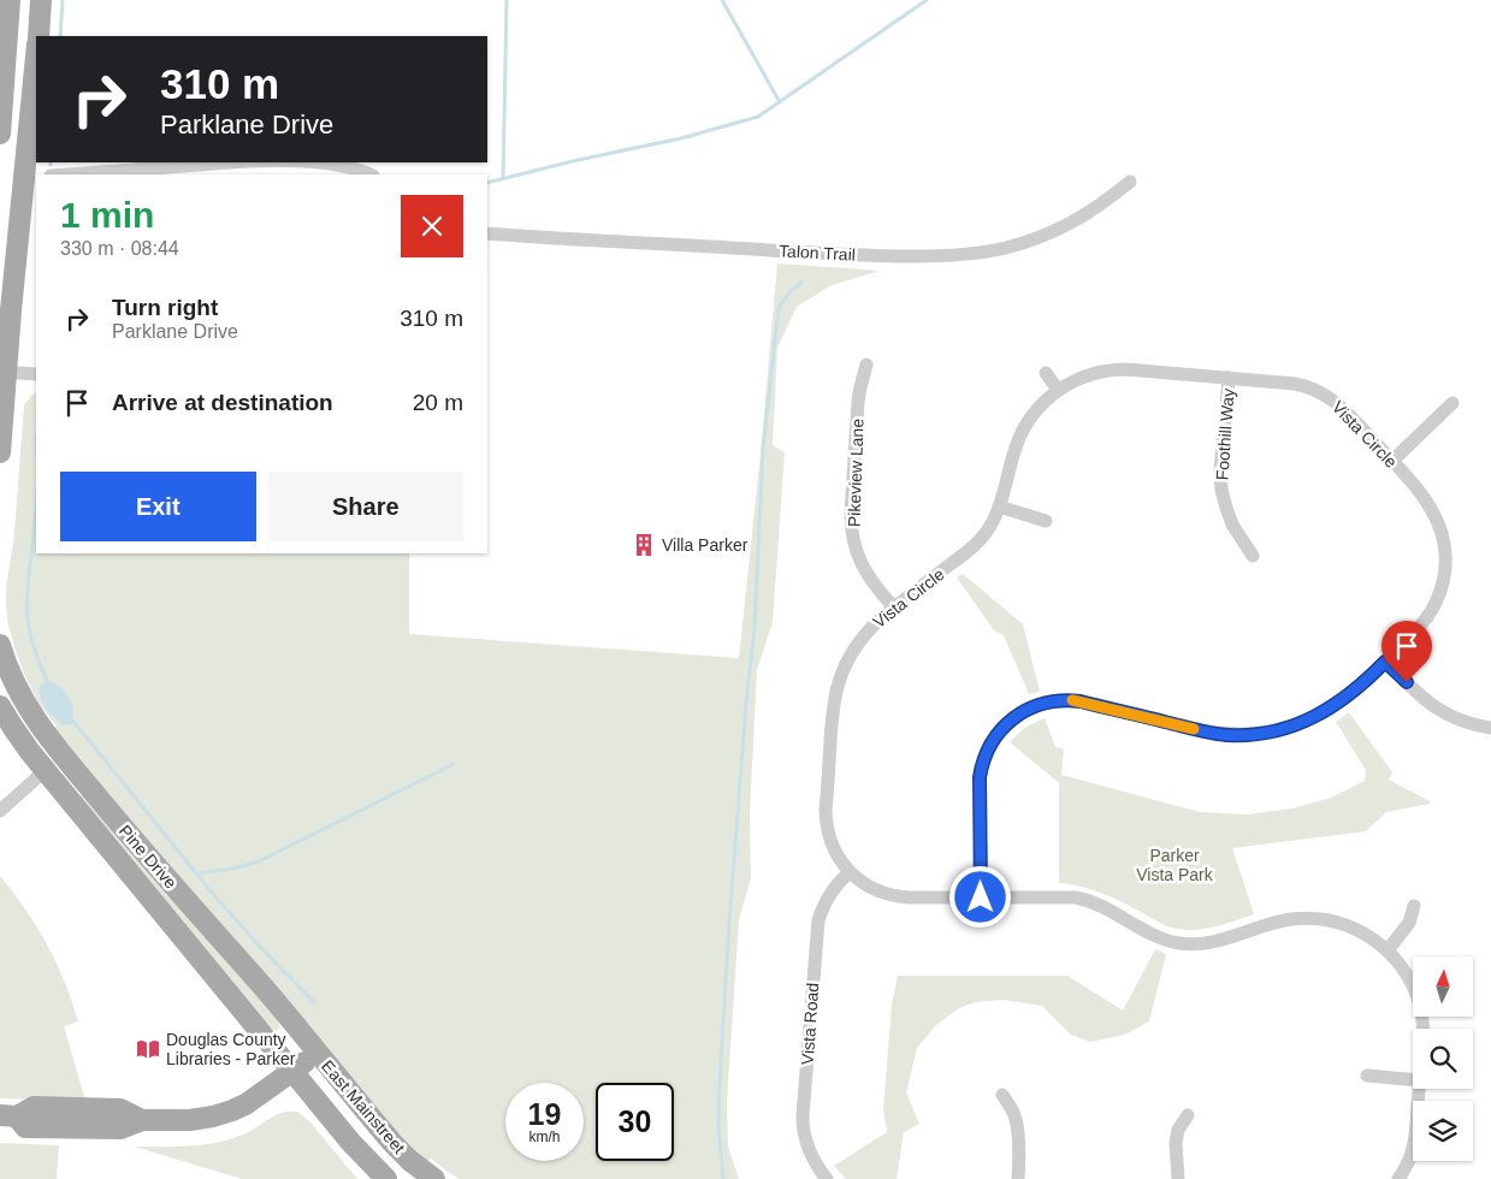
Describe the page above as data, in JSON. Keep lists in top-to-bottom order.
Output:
{
  "streets": {
    "main road": ["Pine Drive", "East Mainstreet"],
    "street": [
      "Talon Trail",
      "Foothill Way",
      "Vista Circle",
      "Pikeview Lane",
      "Vista Road"
    ]
  },
  "crossings": [
    ["Foothill Way", "Vista Circle"],
    ["Vista Circle", "Pikeview Lane"],
    ["Vista Circle", "Vista Road"],
    ["Pine Drive", "East Mainstreet"]
  ],
  "parks": ["Parker Vista Park"],
  "places": {
    "building": ["Villa Parker"],
    "library": ["Douglas County Libraries - Parker"]
  },
  "north": "top",
  "page": {
    "turn": ["310 m", "Parklane Drive"],
    "heading": ["1 min", "330 m · 08:44"],
    "list": [
      {
        "name": "Turn right",
        "note": "Parklane Drive",
        "value": "310 m"
      },
      {
        "name": "Arrive at destination",
        "value": "20 m"
      }
    ],
    "buttons": ["Exit", "Share"],
    "speed": "19 km/h",
    "limit": "30"
  }
}
